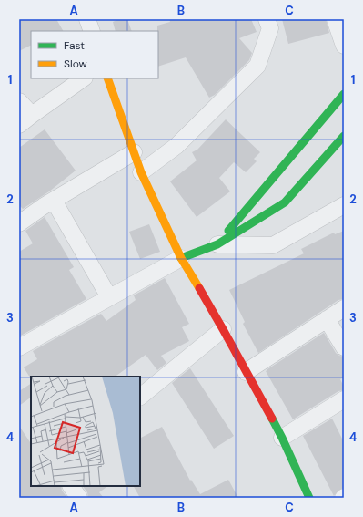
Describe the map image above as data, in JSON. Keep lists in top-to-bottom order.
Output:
{
  "legend": ["Fast", "Slow"],
  "grid": {
    "columns": ["A", "B", "C"],
    "rows": [
      "1",
      "2",
      "3",
      "4"
    ]
  }
}
